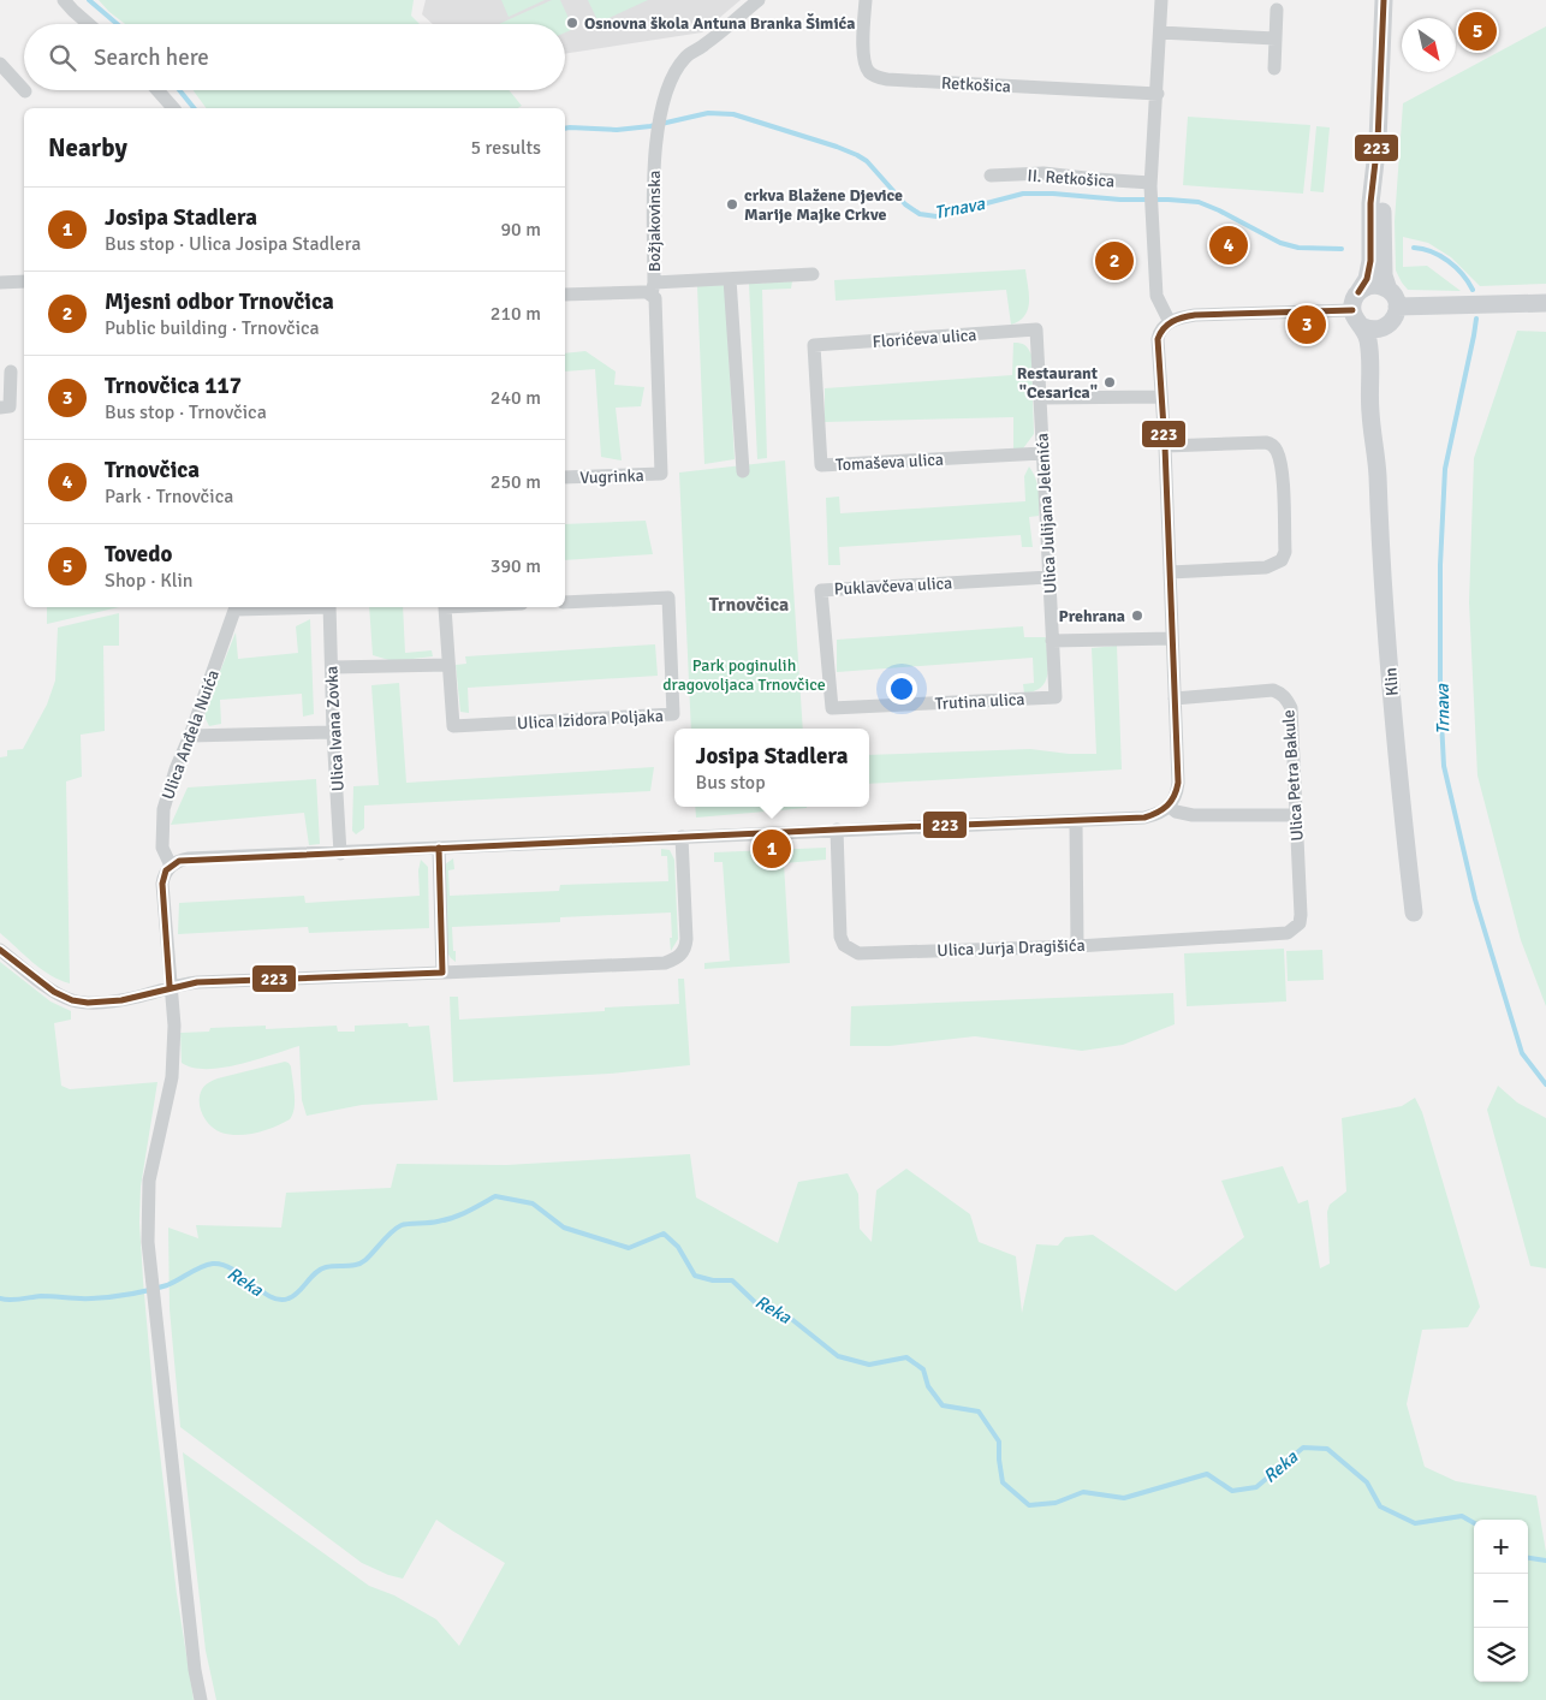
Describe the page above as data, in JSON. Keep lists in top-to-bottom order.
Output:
{
  "streets": {
    "street": [
      "Retkošica",
      "II. Retkošica",
      "Božjakovinska",
      "Florićeva ulica",
      "Tomaševa ulica",
      "Vugrinka",
      "Ulica Julijana Jelenića",
      "Puklavčeva ulica",
      "Klin",
      "Trutina ulica",
      "Ulica Izidora Poljaka",
      "Ulica Ivana Zovka",
      "Ulica Anđela Nuića",
      "Ulica Petra Bakule",
      "Ulica Jurja Dragišića"
    ]
  },
  "crossings": [
    ["Božjakovinska", "Vugrinka"],
    ["Florićeva ulica", "Tomaševa ulica"],
    ["Florićeva ulica", "Ulica Julijana Jelenića"],
    ["Tomaševa ulica", "Ulica Julijana Jelenića"],
    ["Ulica Julijana Jelenića", "Puklavčeva ulica"],
    ["Ulica Julijana Jelenića", "Trutina ulica"],
    ["Puklavčeva ulica", "Trutina ulica"],
    ["Ulica Petra Bakule", "Ulica Jurja Dragišića"]
  ],
  "districts": ["Trnovčica"],
  "water": ["Trnava", "Reka"],
  "parks": ["Park poginulih dragovoljaca Trnovčice"],
  "places": [
    "Osnovna škola Antuna Branka Šimića",
    "crkva Blažene Djevice Marije Majke Crkve",
    "Restaurant \"Cesarica\"",
    "Prehrana"
  ],
  "lines": ["transit line 223"],
  "north": "bottom right",
  "page": {
    "pins": [
      "5",
      "4",
      "2",
      "3",
      "1"
    ],
    "search": "Search here",
    "heading": ["Nearby", "5 results"],
    "list": [
      {
        "mark": "1",
        "name": "Josipa Stadlera",
        "note": "Bus stop · Ulica Josipa Stadlera",
        "value": "90 m"
      },
      {
        "mark": "2",
        "name": "Mjesni odbor Trnovčica",
        "note": "Public building · Trnovčica",
        "value": "210 m"
      },
      {
        "mark": "3",
        "name": "Trnovčica 117",
        "note": "Bus stop · Trnovčica",
        "value": "240 m"
      },
      {
        "mark": "4",
        "name": "Trnovčica",
        "note": "Park · Trnovčica",
        "value": "250 m"
      },
      {
        "mark": "5",
        "name": "Tovedo",
        "note": "Shop · Klin",
        "value": "390 m"
      }
    ],
    "popup": ["Josipa Stadlera", "Bus stop"],
    "map_buttons": ["+", "−"]
  }
}
